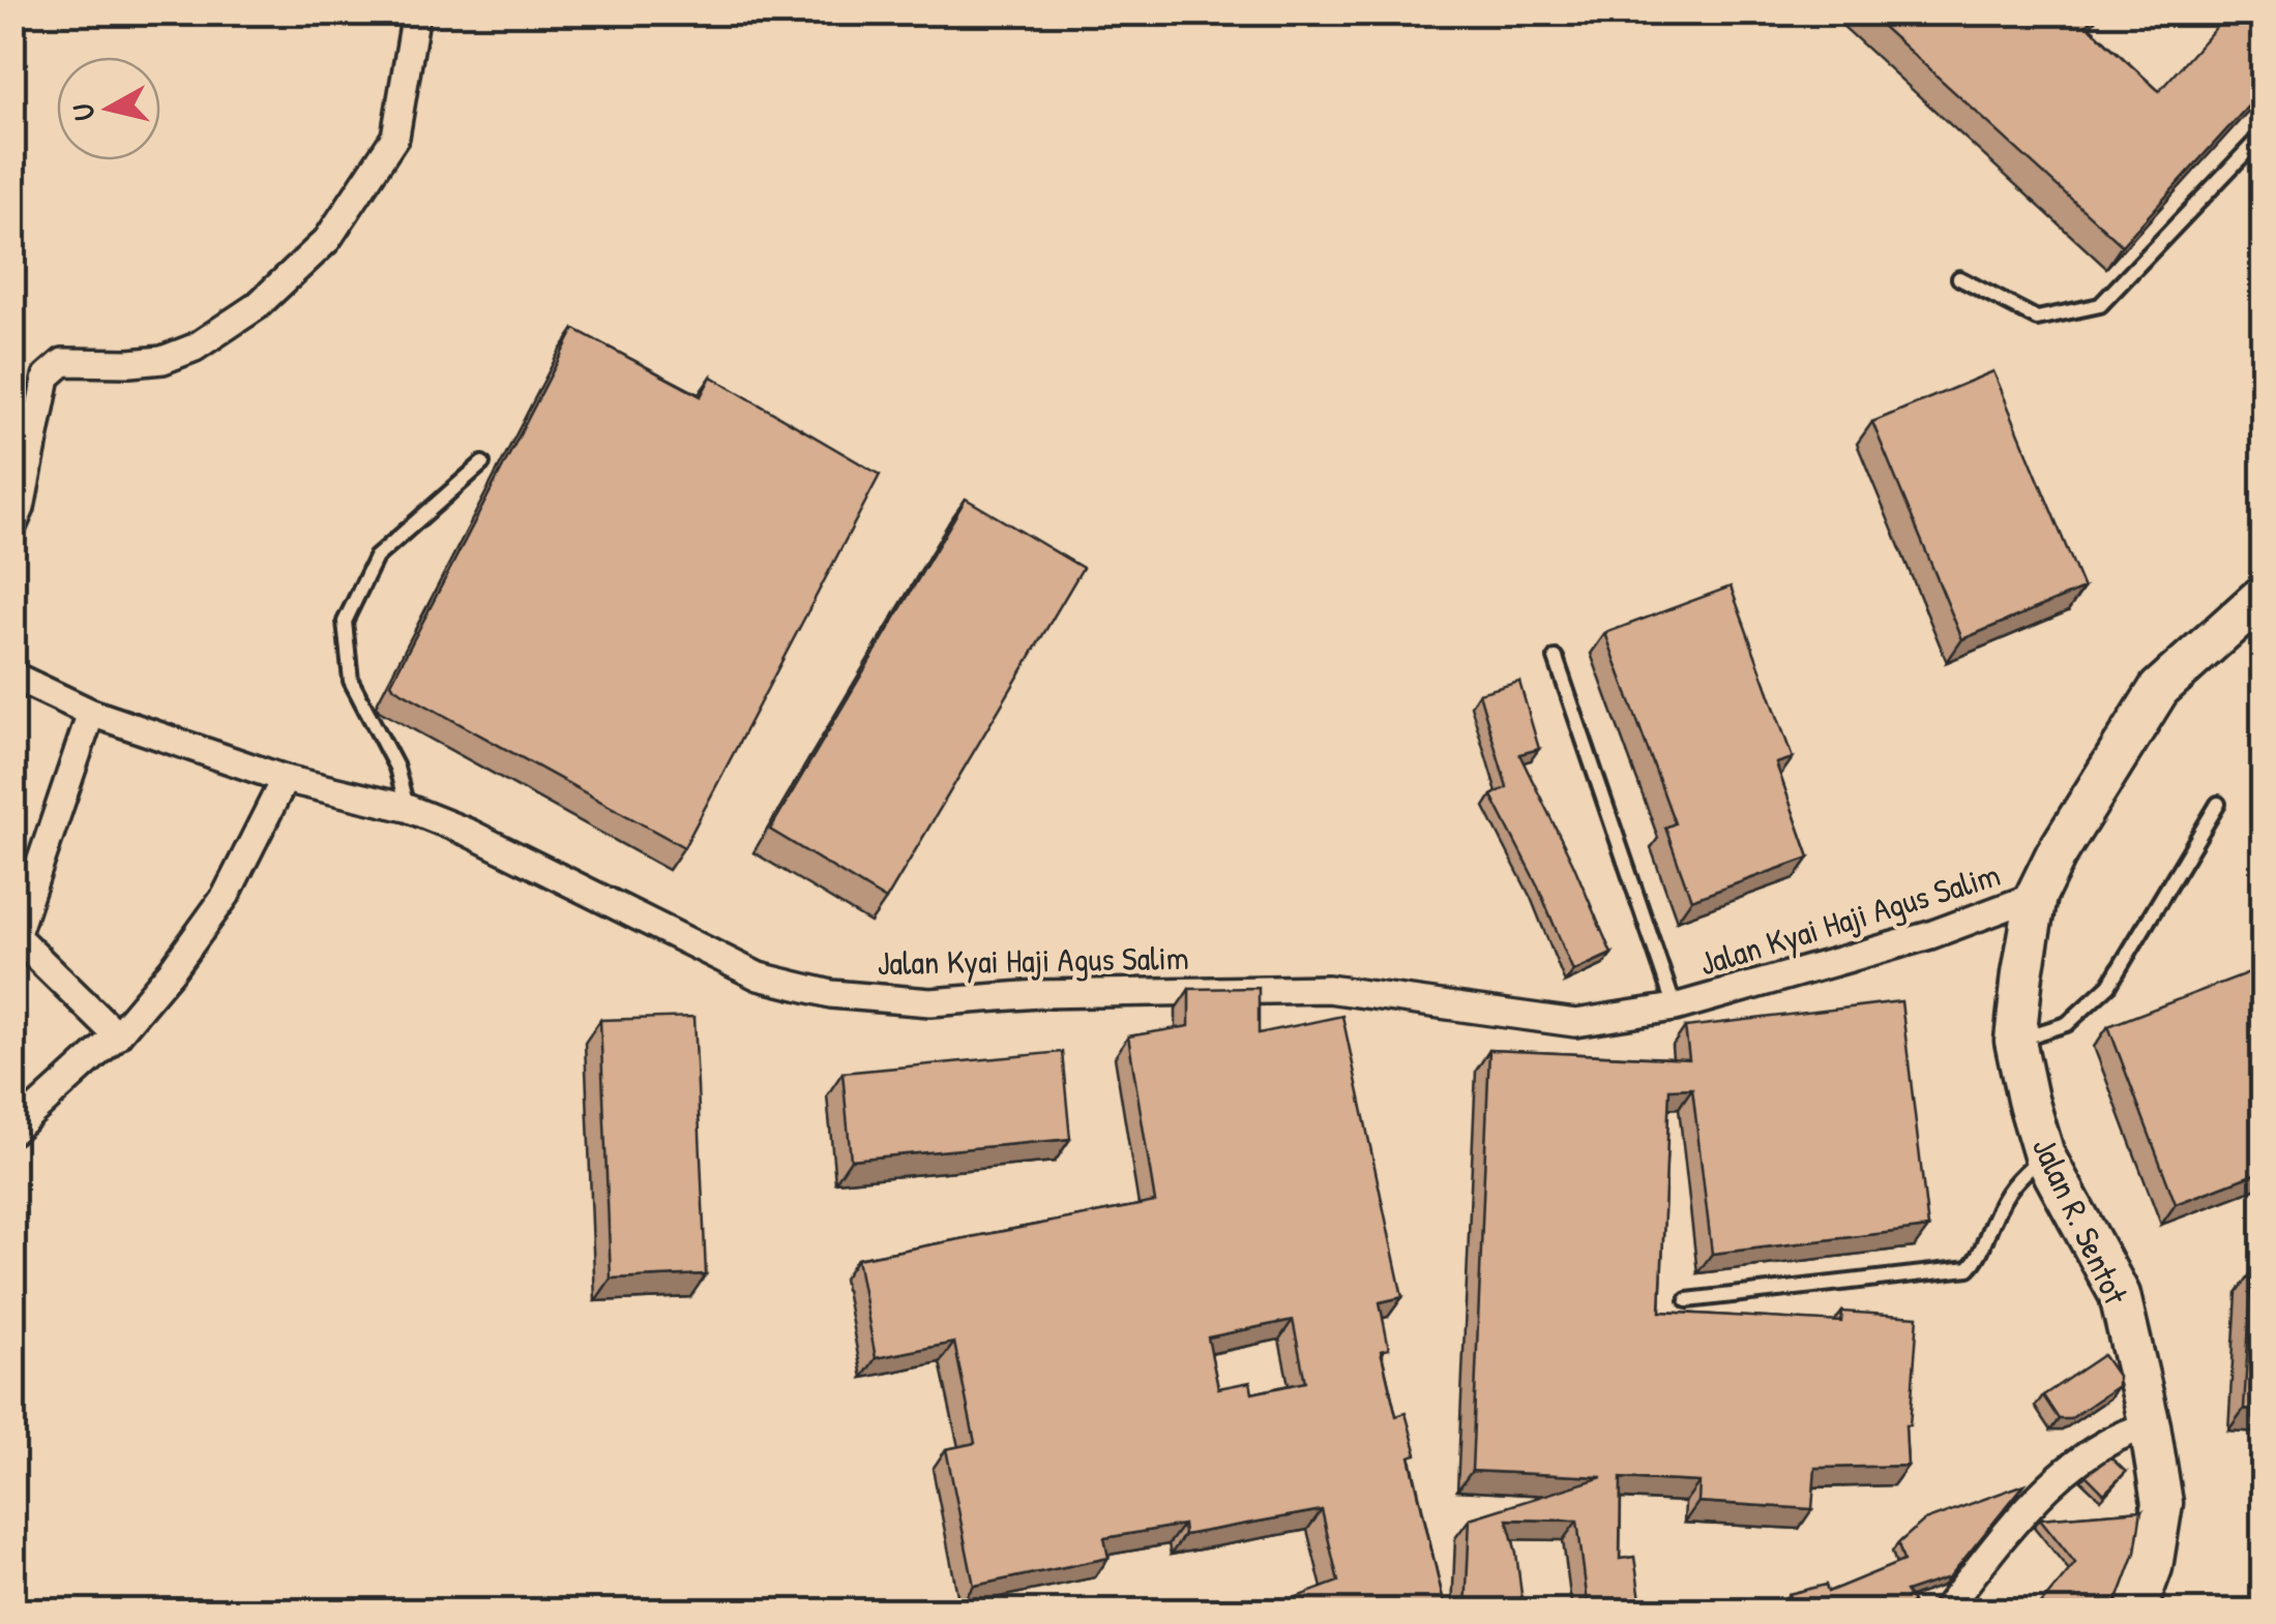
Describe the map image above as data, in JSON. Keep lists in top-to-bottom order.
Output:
{
  "streets": {
    "street": ["Jalan Kyai Haji Agus Salim", "Jalan R. Sentot"]
  },
  "crossings": [
    ["Jalan Kyai Haji Agus Salim", "Jalan R. Sentot"]
  ],
  "north": "left"
}
